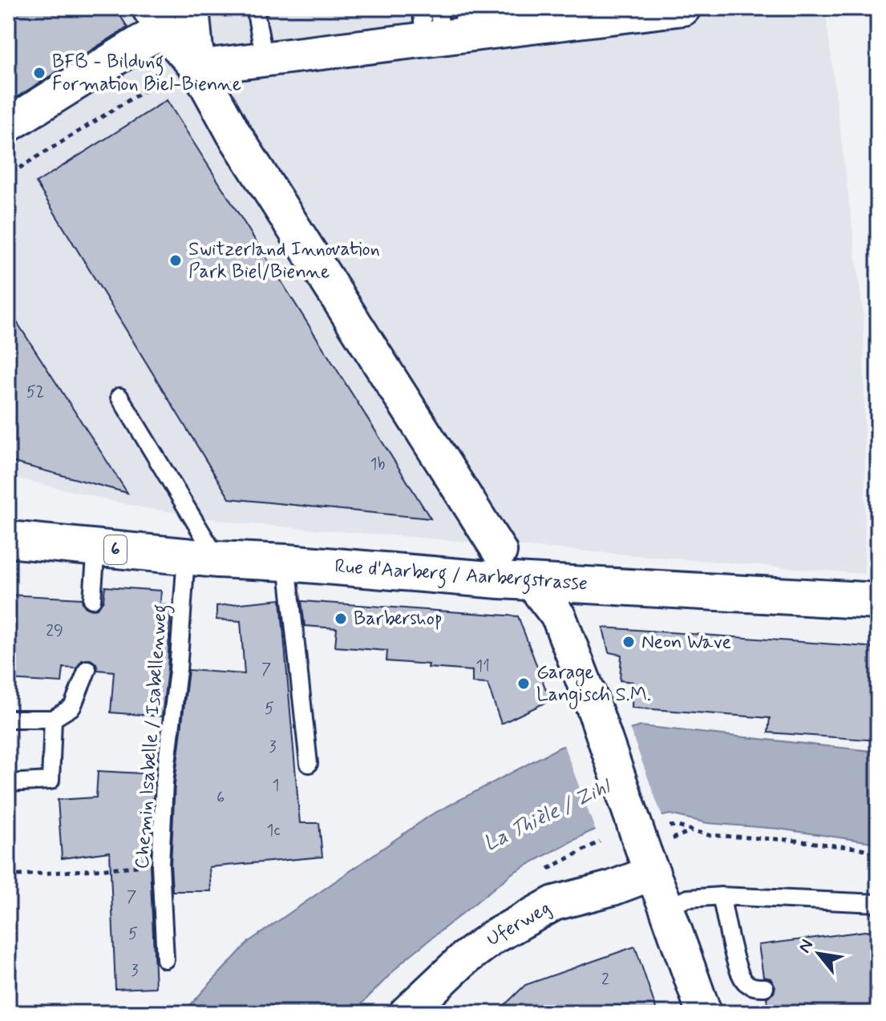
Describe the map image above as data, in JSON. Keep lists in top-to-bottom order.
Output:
{
  "streets": {
    "main road": ["6", "Rue d'Aarberg / Aarbergstrasse"],
    "street": ["Uferweg"],
    "lane": ["Chemin Isabelle / Isabellenweg"]
  },
  "crossings": [
    ["Rue d'Aarberg / Aarbergstrasse", "Chemin Isabelle / Isabellenweg"]
  ],
  "water": ["La Thièle / Zihl"],
  "places": [
    "BFB - Bildung Formation Biel-Bienne",
    "Switzerland Innovation Park Biel/Bienne",
    "Barbershop",
    "Neon Wave",
    "Garage Langisch S.M."
  ],
  "house_numbers": [
    "52",
    "1b",
    "29",
    "11",
    "7",
    "5",
    "3",
    "1",
    "6",
    "1c",
    "7",
    "5",
    "3",
    "2"
  ],
  "north": "top left"
}
